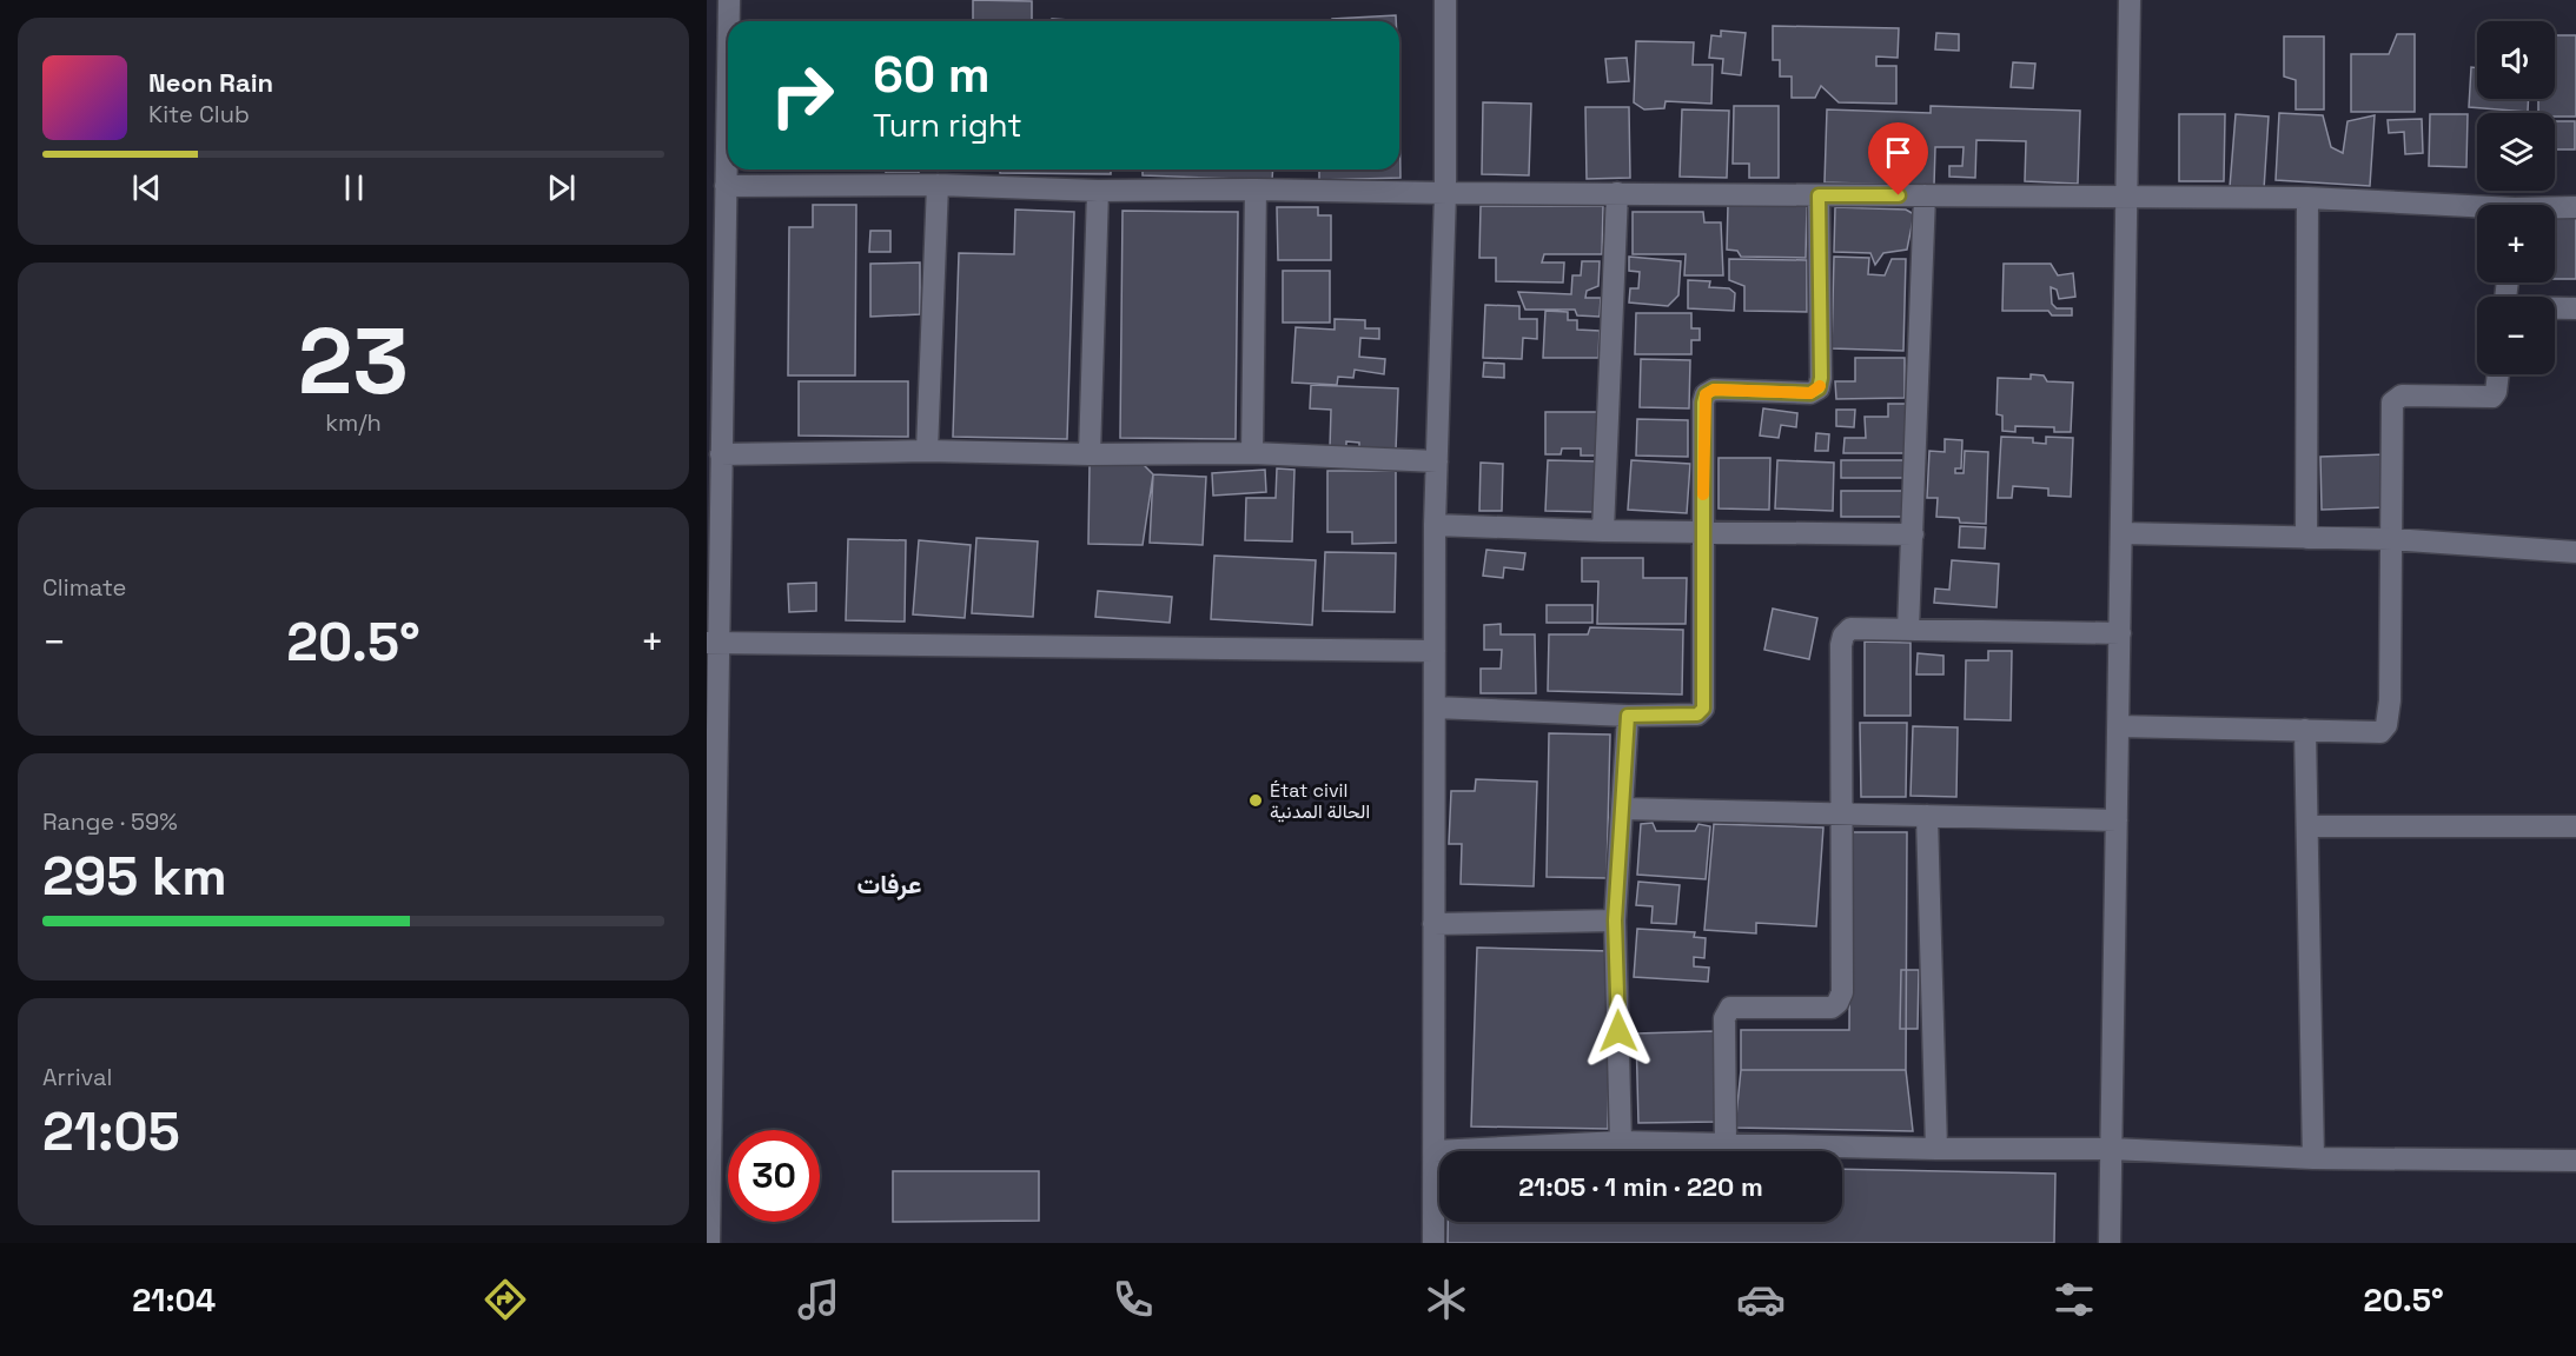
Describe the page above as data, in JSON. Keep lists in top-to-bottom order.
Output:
{
  "districts": ["عرفات"],
  "places": ["État civil الحالة المدنية"],
  "page": {
    "map_buttons": ["+", "−"],
    "turn": ["60 m", "Turn right"],
    "song": ["Neon Rain", "Kite Club"],
    "tile": [
      ["23", "km/h"],
      "Climate",
      ["Range · 59%", "295 km"],
      ["Arrival", "21:05"]
    ],
    "heat": ["−", "20.5°", "+"],
    "limit": "30",
    "trip": "21:05 · 1 min · 220 m",
    "tabs": ["21:04", "20.5°"]
  }
}
